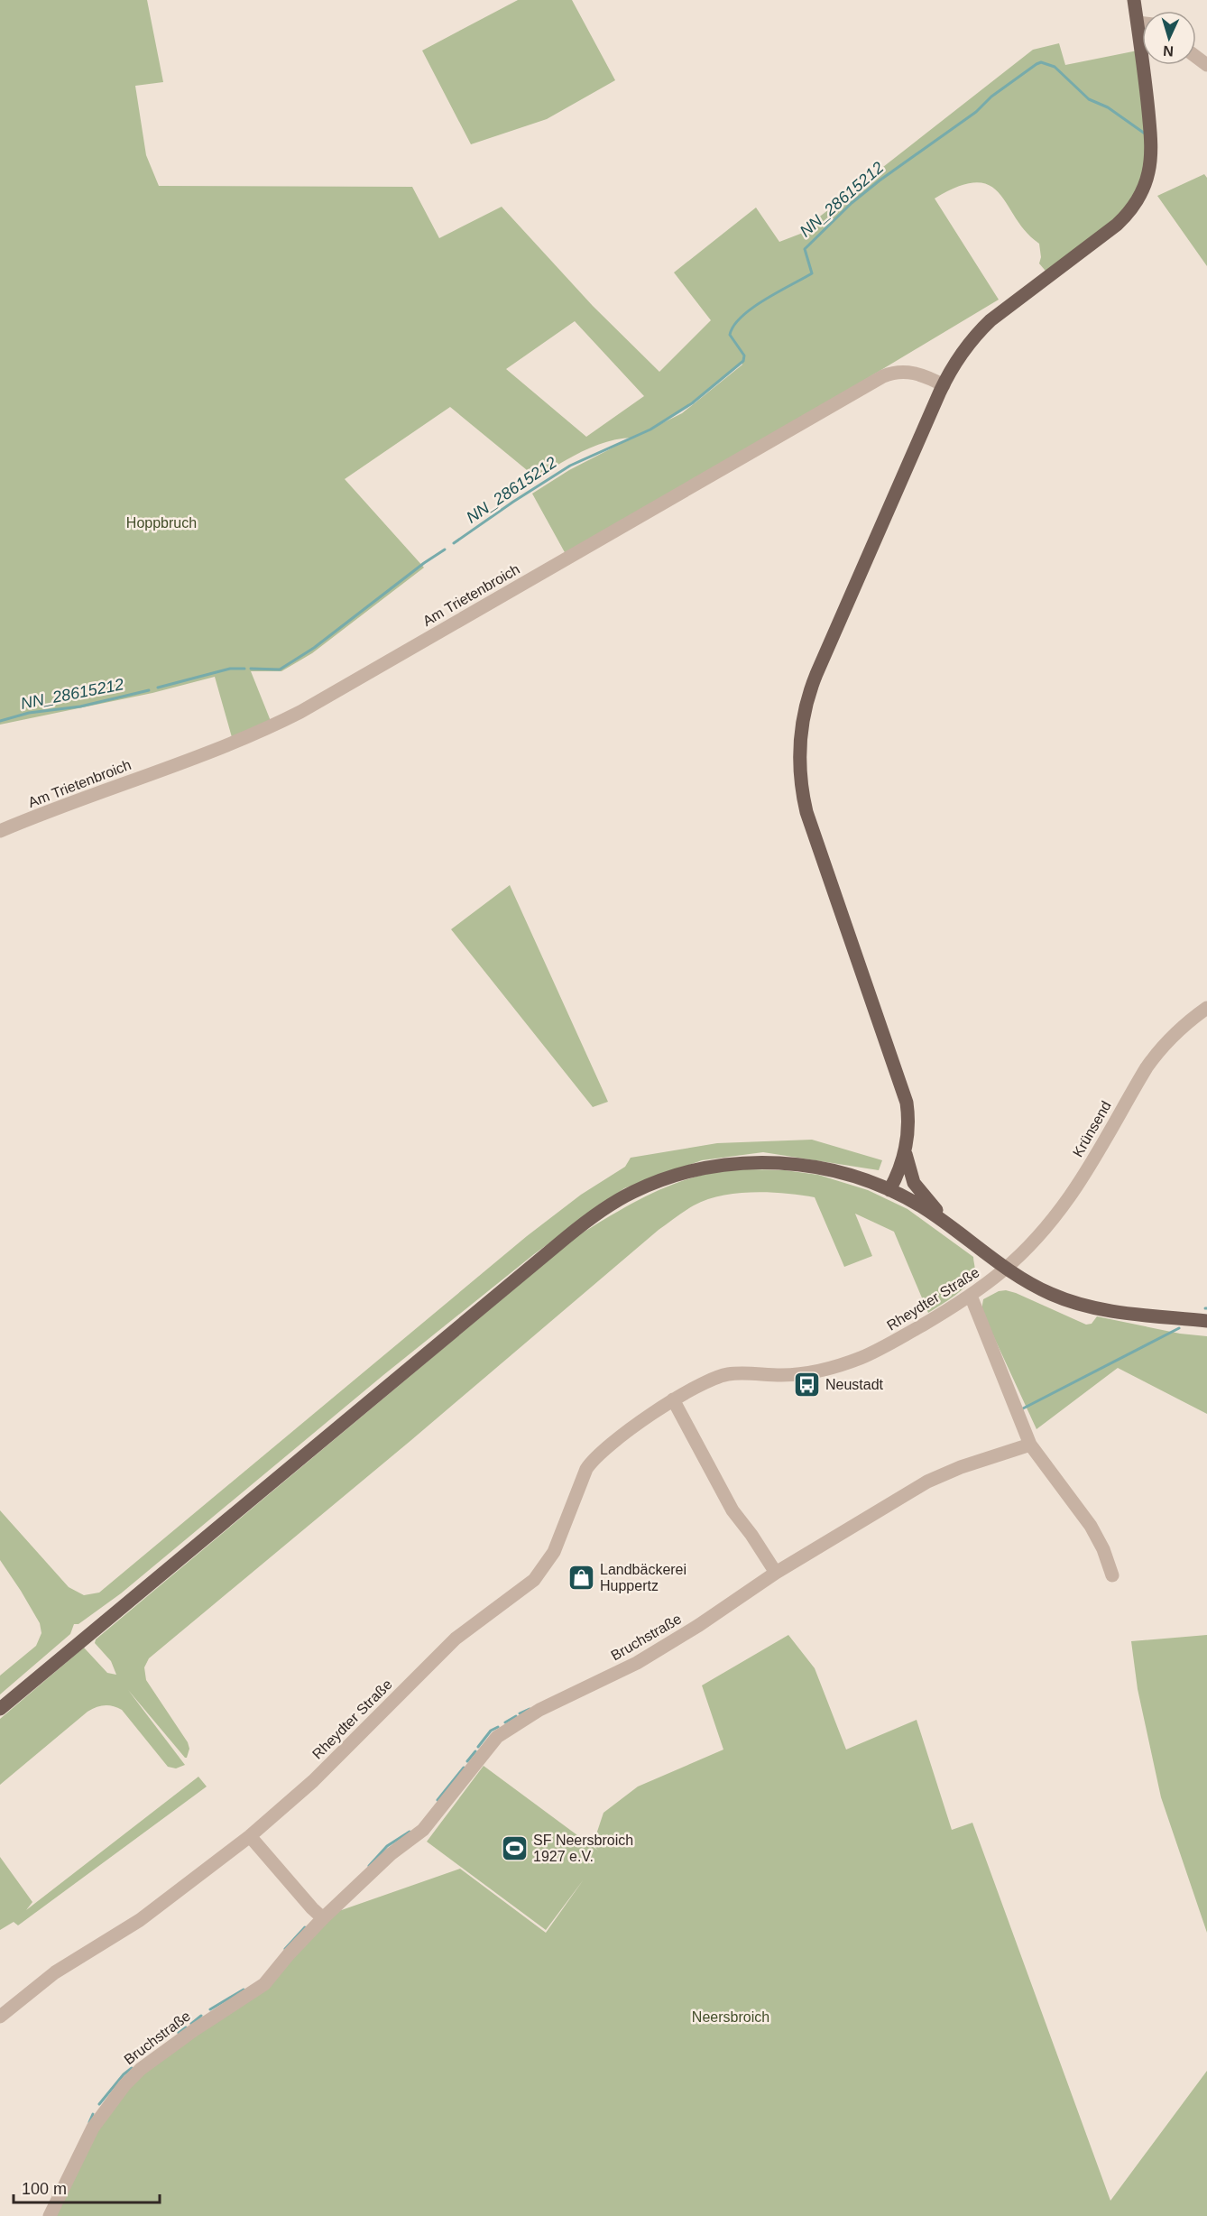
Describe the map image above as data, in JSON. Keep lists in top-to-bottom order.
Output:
{
  "streets": {
    "street": [
      "Am Trietenbroich",
      "Krünsend",
      "Rheydter Straße",
      "Bruchstraße"
    ]
  },
  "crossings": [
    ["Krünsend", "Rheydter Straße"]
  ],
  "water": ["NN_28615212"],
  "parks": ["Hoppbruch", "Neersbroich"],
  "places": {
    "bus stop": ["Neustadt"],
    "shop": ["Landbäckerei Huppertz"],
    "sports": ["SF Neersbroich 1927 e.V."]
  },
  "scale_bar": "100 m",
  "north": "bottom"
}
